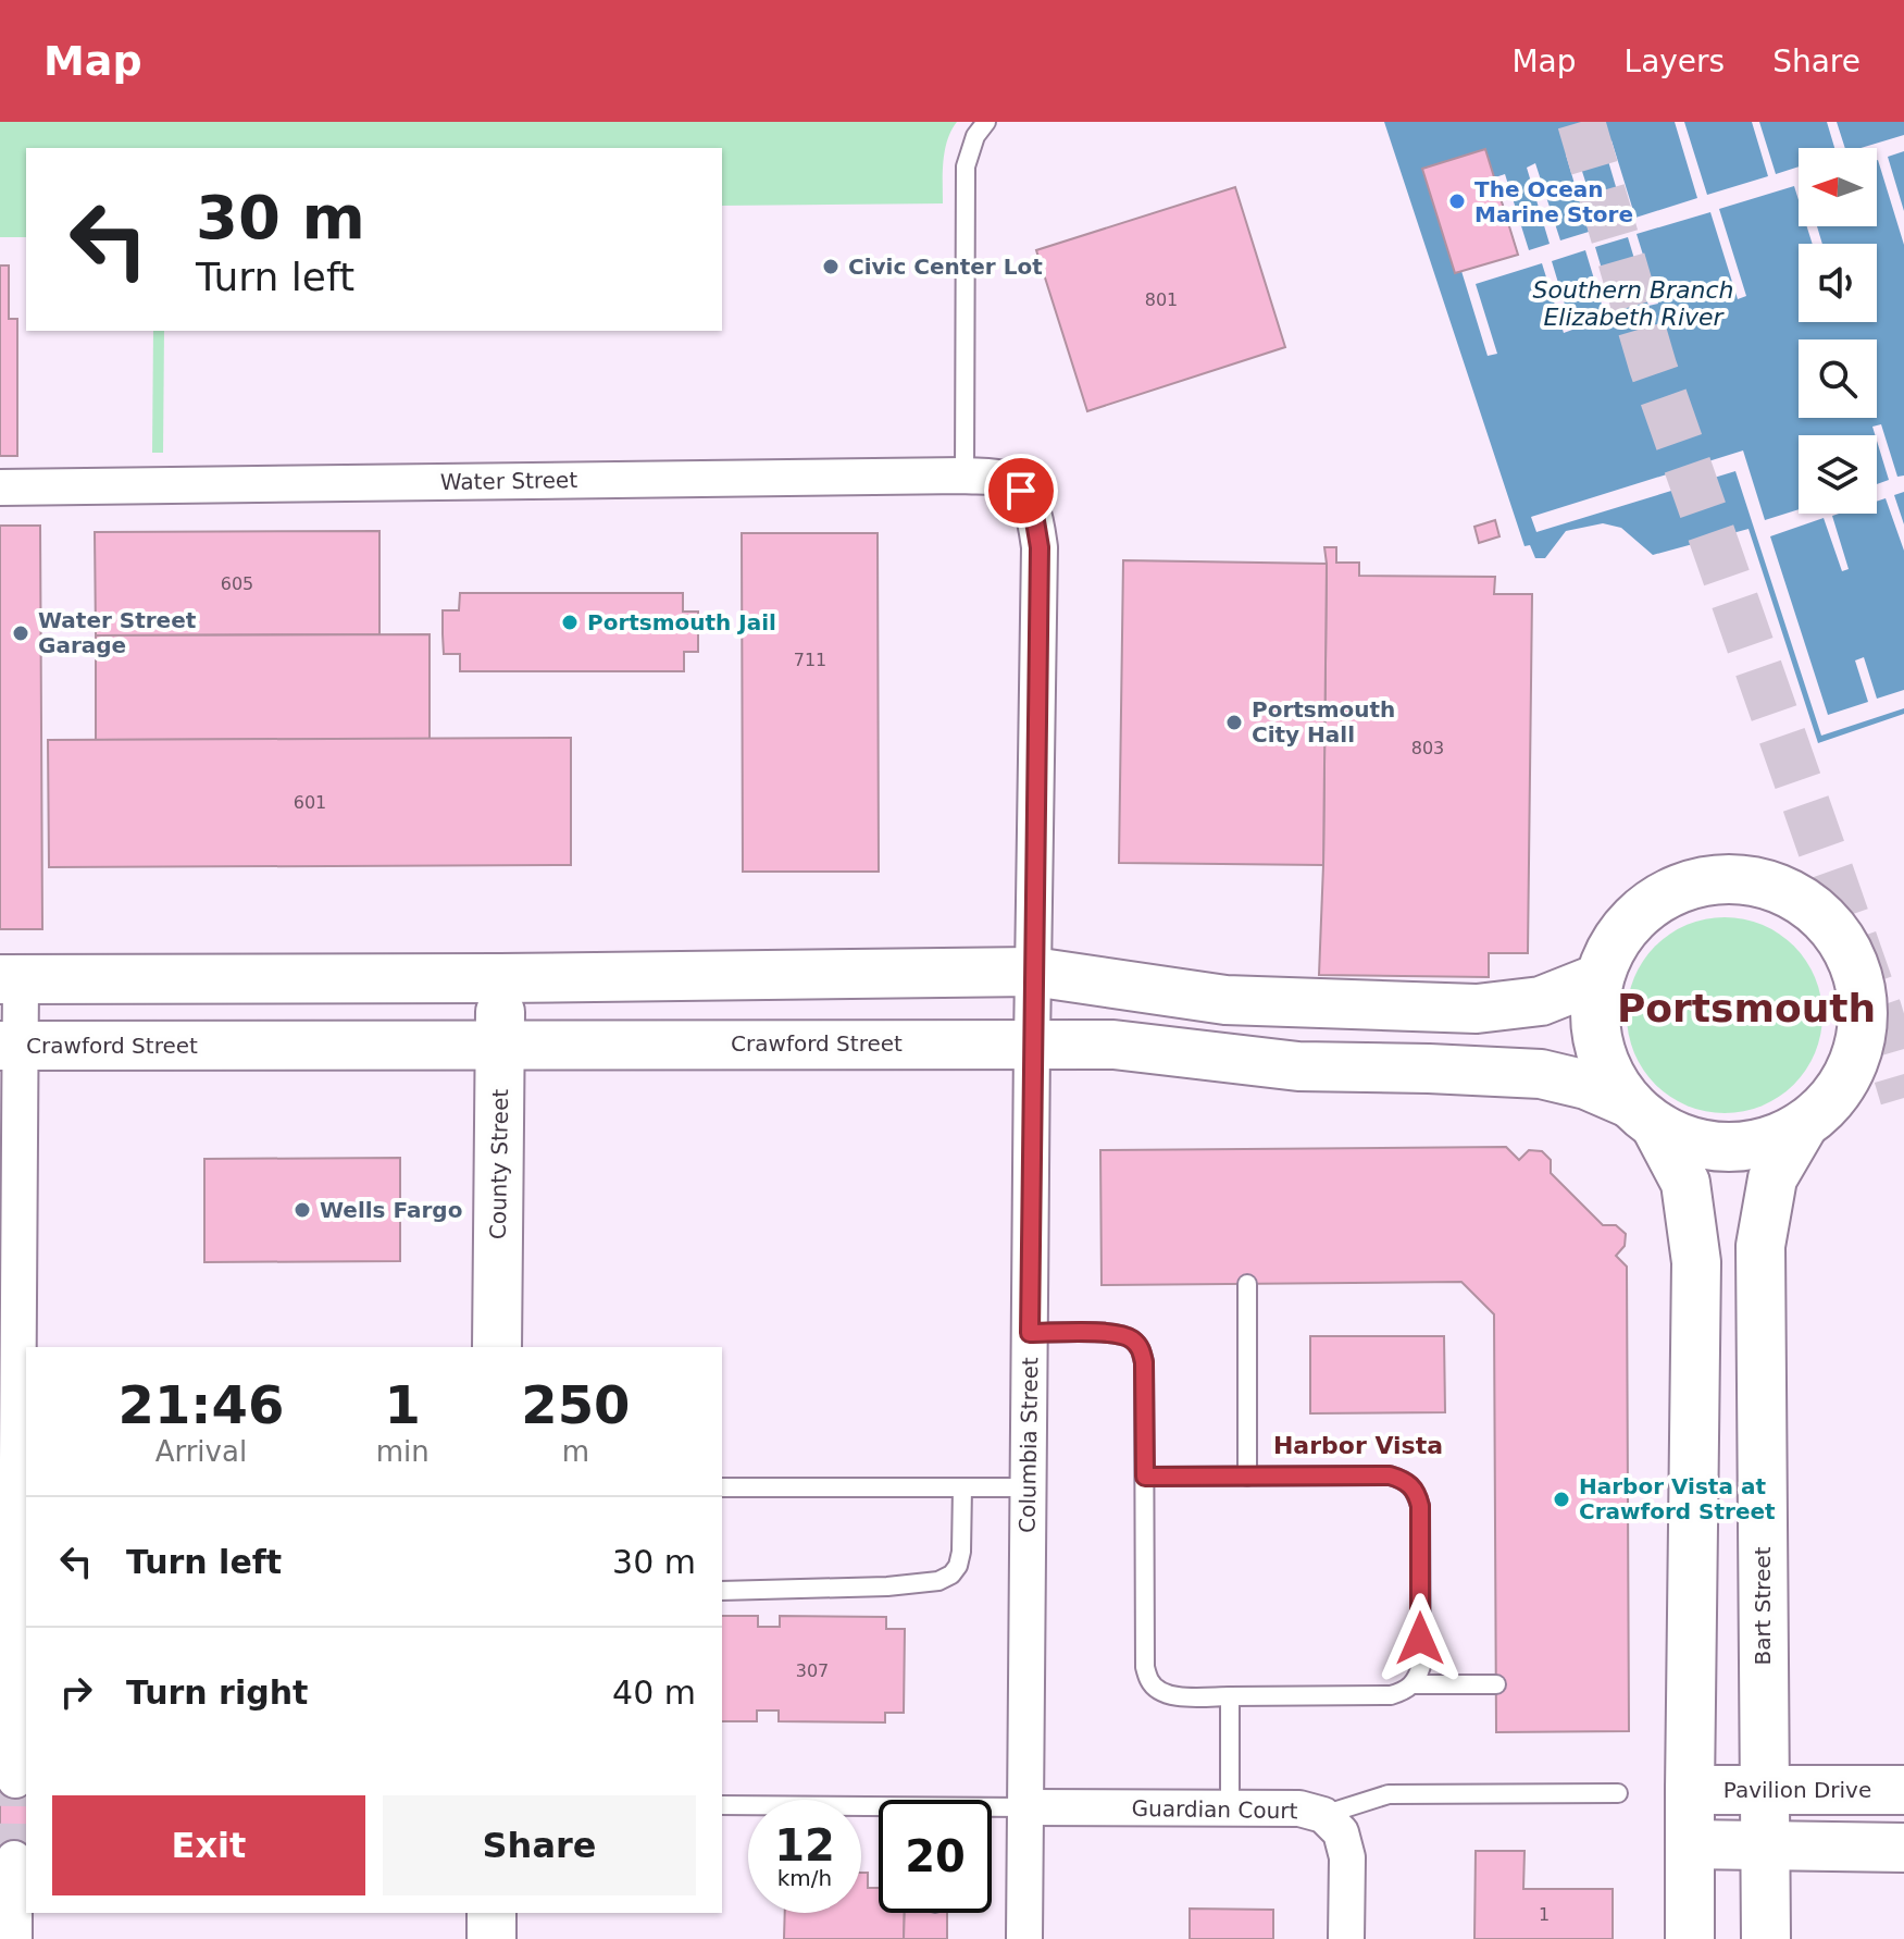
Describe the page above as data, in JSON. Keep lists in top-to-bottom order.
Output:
{
  "streets": {
    "main road": [
      "Crawford Street",
      "County Street",
      "Bart Street",
      "Pavilion Drive"
    ],
    "street": ["Water Street", "Columbia Street", "Guardian Court"]
  },
  "crossings": [
    ["Water Street", "Columbia Street"],
    ["Crawford Street", "County Street"],
    ["Crawford Street", "Columbia Street"],
    ["Crawford Street", "Bart Street"],
    ["Columbia Street", "Guardian Court"],
    ["Bart Street", "Pavilion Drive"]
  ],
  "districts": ["Portsmouth", "Harbor Vista"],
  "water": ["Southern Branch Elizabeth River"],
  "places": [
    "The Ocean Marine Store",
    "Civic Center Lot",
    "Portsmouth Jail",
    "Water Street Garage",
    "Portsmouth City Hall",
    "Wells Fargo",
    "Harbor Vista at Crawford Street"
  ],
  "house_numbers": [
    "801",
    "605",
    "711",
    "803",
    "601",
    "307",
    "1"
  ],
  "north": "left",
  "page": {
    "header": "Map",
    "nav": ["Map", "Layers", "Share"],
    "turn": ["30 m", "Turn left"],
    "eta": [
      "21:46",
      "Arrival",
      "1",
      "min",
      "250",
      "m"
    ],
    "list": [
      {
        "name": "Turn left",
        "value": "30 m"
      },
      {
        "name": "Turn right",
        "value": "40 m"
      }
    ],
    "buttons": ["Exit", "Share"],
    "speed": "12 km/h",
    "limit": "20"
  }
}
